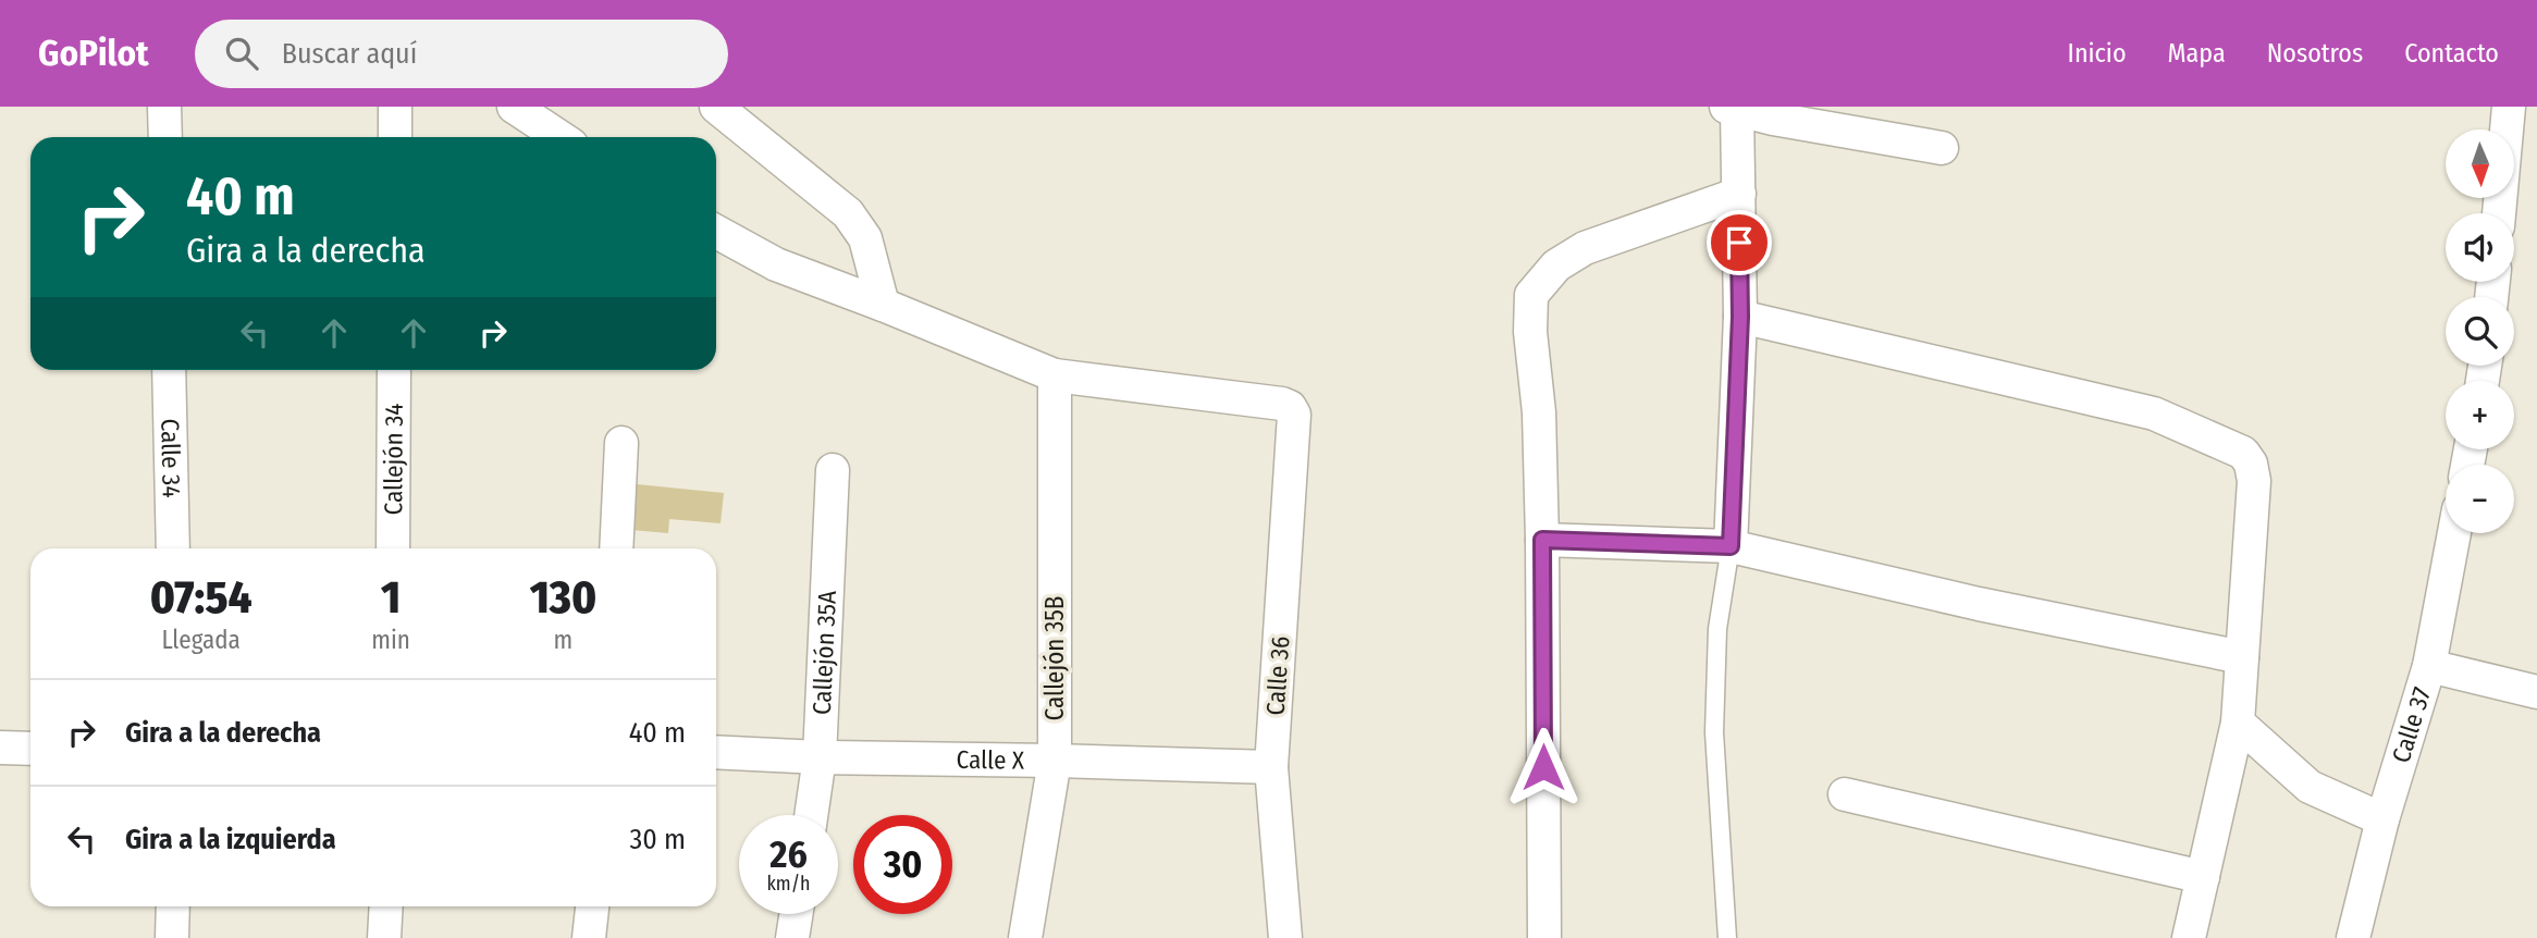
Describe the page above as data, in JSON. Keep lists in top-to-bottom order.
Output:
{
  "streets": {
    "street": [
      "Calle 34",
      "Callejón 34",
      "Callejón 35A",
      "Callejón 35B",
      "Calle 36",
      "Calle 37",
      "Calle X"
    ]
  },
  "crossings": [
    ["Callejón 35A", "Calle X"],
    ["Callejón 35B", "Calle 36"],
    ["Callejón 35B", "Calle X"],
    ["Calle 36", "Calle X"]
  ],
  "north": "bottom",
  "page": {
    "header": "GoPilot",
    "search": "Buscar aquí",
    "nav": [
      "Inicio",
      "Mapa",
      "Nosotros",
      "Contacto"
    ],
    "map_buttons": ["+", "−"],
    "turn": ["40 m", "Gira a la derecha"],
    "eta": [
      "07:54",
      "Llegada",
      "1",
      "min",
      "130",
      "m"
    ],
    "list": [
      {
        "name": "Gira a la derecha",
        "value": "40 m"
      },
      {
        "name": "Gira a la izquierda",
        "value": "30 m"
      }
    ],
    "speed": "26 km/h",
    "limit": "30"
  }
}
